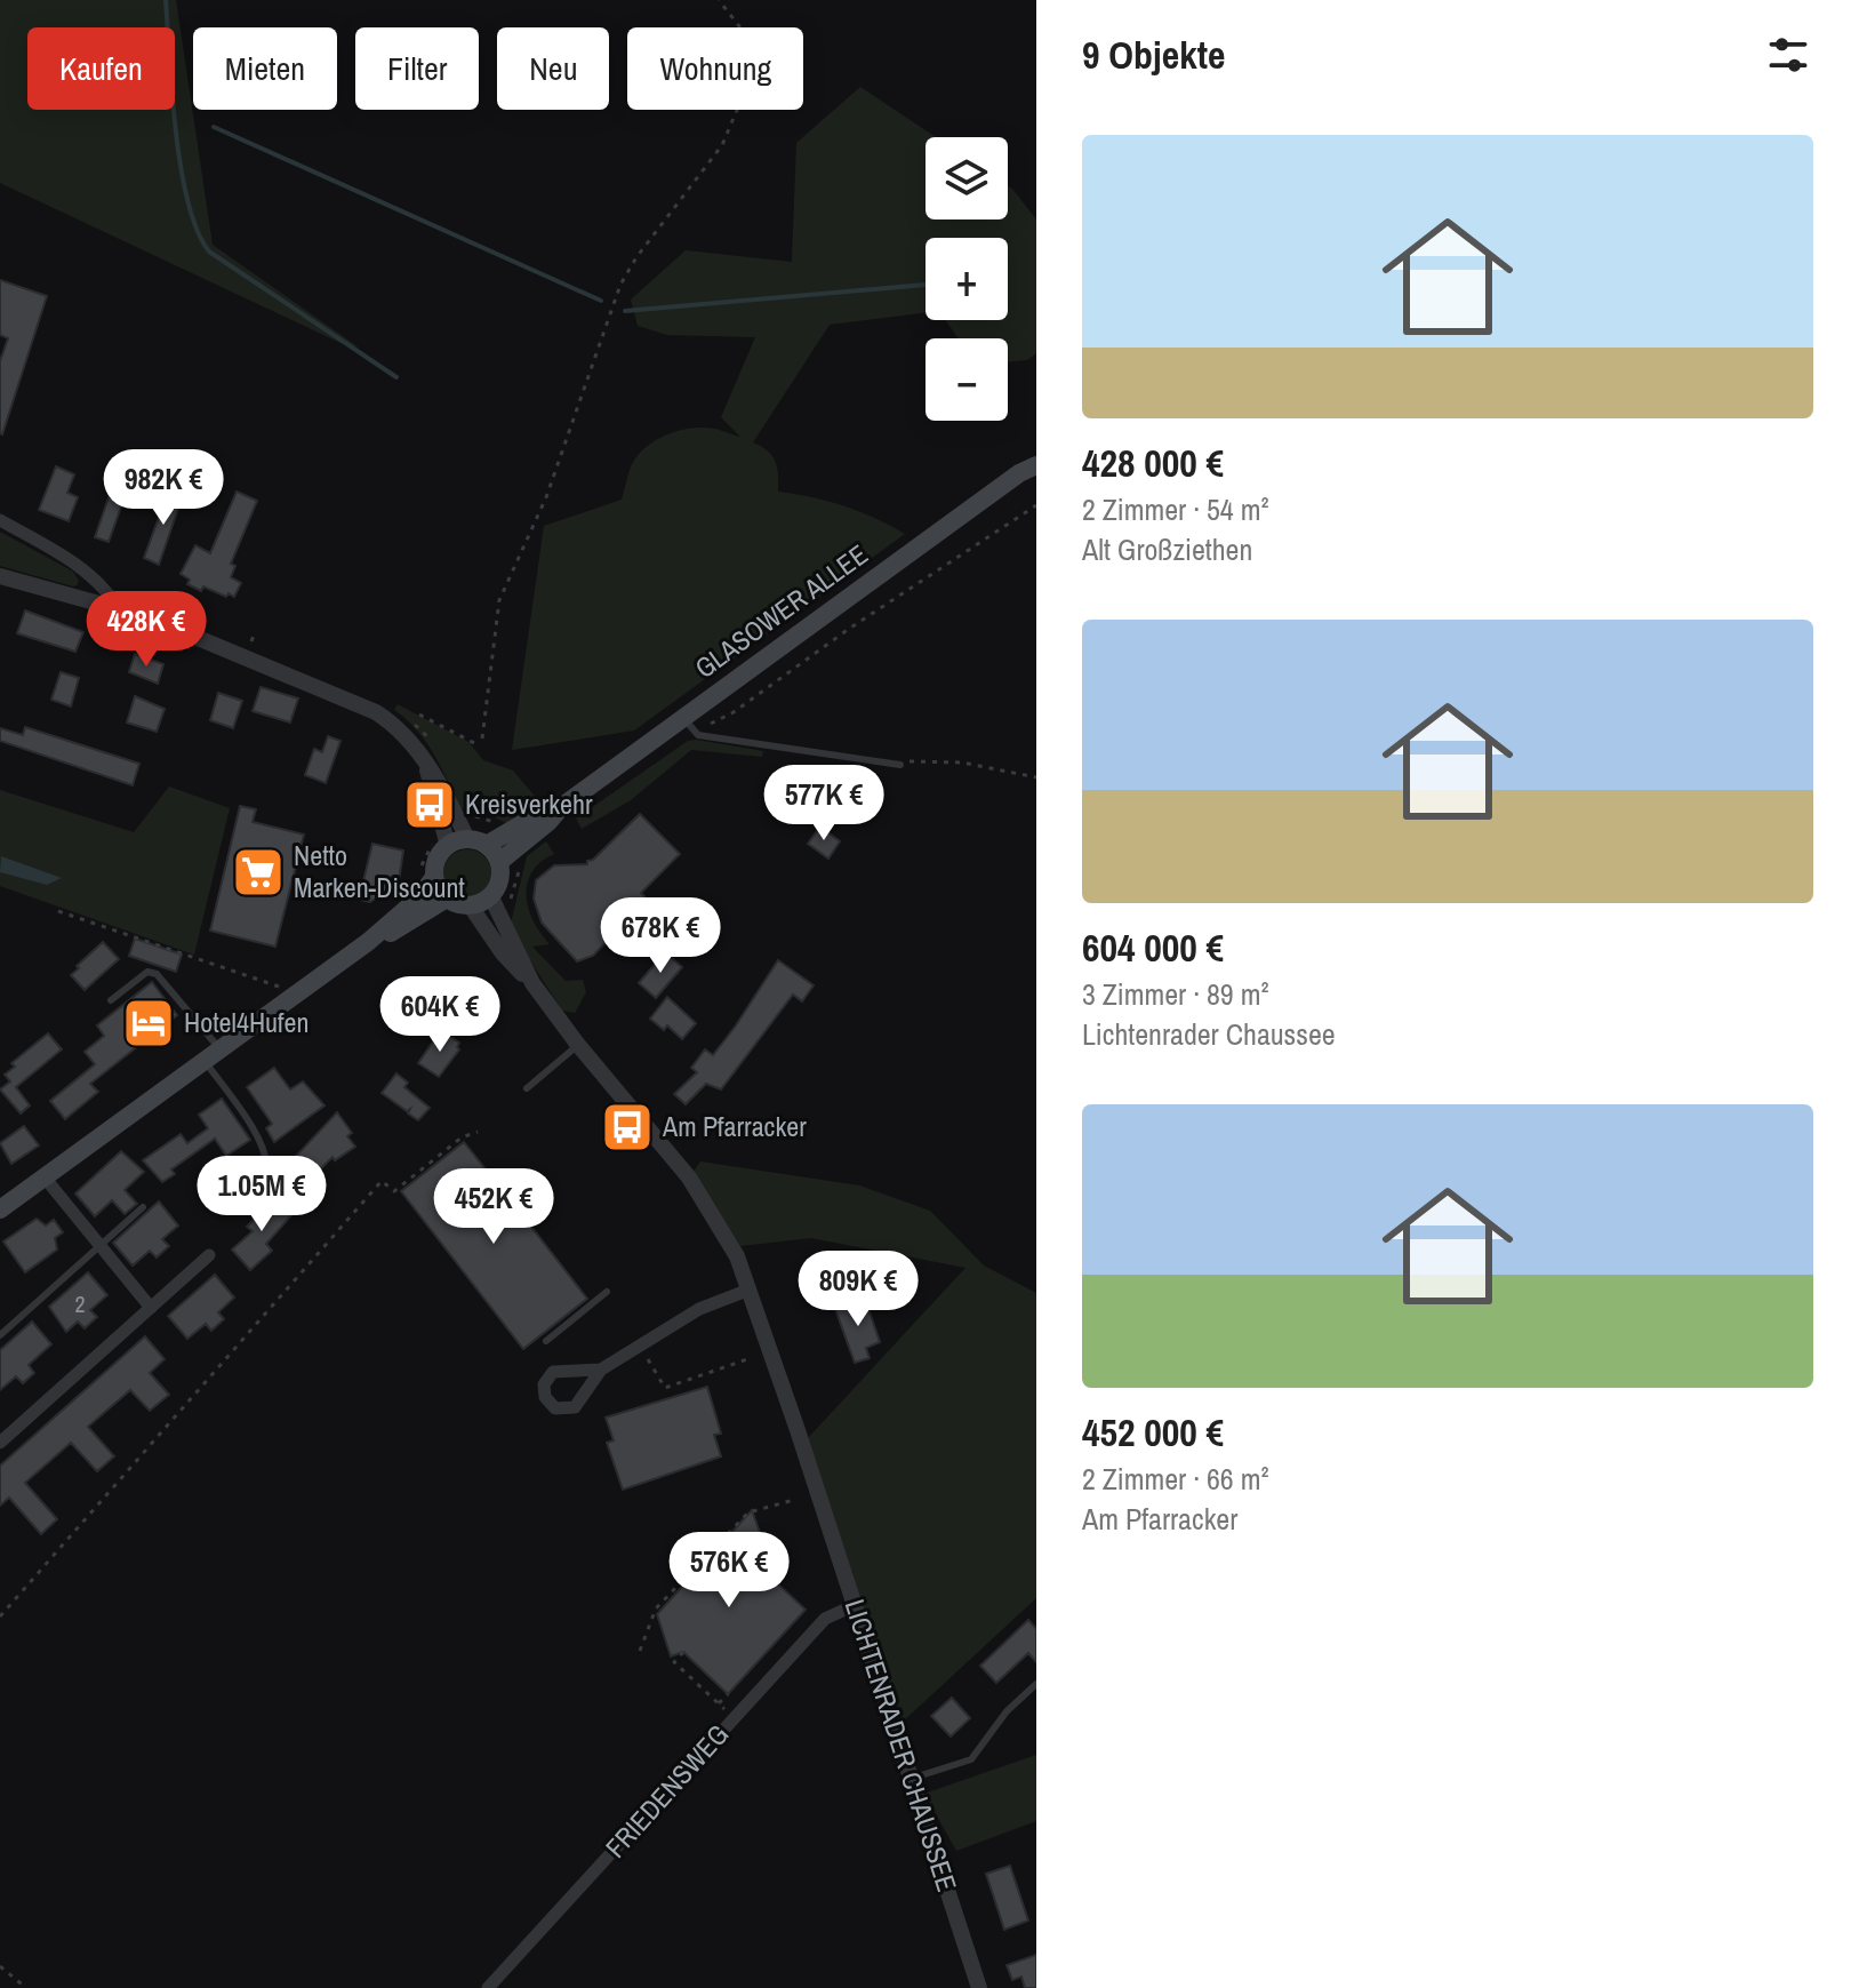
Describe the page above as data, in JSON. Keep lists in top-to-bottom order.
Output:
{
  "streets": {
    "main road": ["GLASOWER ALLEE"],
    "street": ["LICHTENRADER CHAUSSEE", "FRIEDENSWEG"]
  },
  "crossings": [
    ["GLASOWER ALLEE", "LICHTENRADER CHAUSSEE"],
    ["LICHTENRADER CHAUSSEE", "FRIEDENSWEG"]
  ],
  "places": {
    "bus stop": ["Kreisverkehr", "Am Pfarracker"],
    "supermarket": ["Netto Marken-Discount"],
    "hotel": ["Hotel4Hufen"]
  },
  "house_numbers": ["2"],
  "page": {
    "heading": "9 Objekte",
    "chip": [
      "Kaufen",
      "Mieten",
      "Filter",
      "Neu",
      "Wohnung"
    ],
    "list": [
      {
        "name": "428 000 €",
        "note": "2 Zimmer · 54 m² · Alt Großziethen"
      },
      {
        "name": "604 000 €",
        "note": "3 Zimmer · 89 m² · Lichtenrader Chaussee"
      },
      {
        "name": "452 000 €",
        "note": "2 Zimmer · 66 m² · Am Pfarracker"
      }
    ],
    "map_buttons": ["+", "−"],
    "price": [
      "982K €",
      "428K €",
      "577K €",
      "678K €",
      "604K €",
      "1.05M €",
      "452K €",
      "809K €",
      "576K €"
    ]
  }
}
